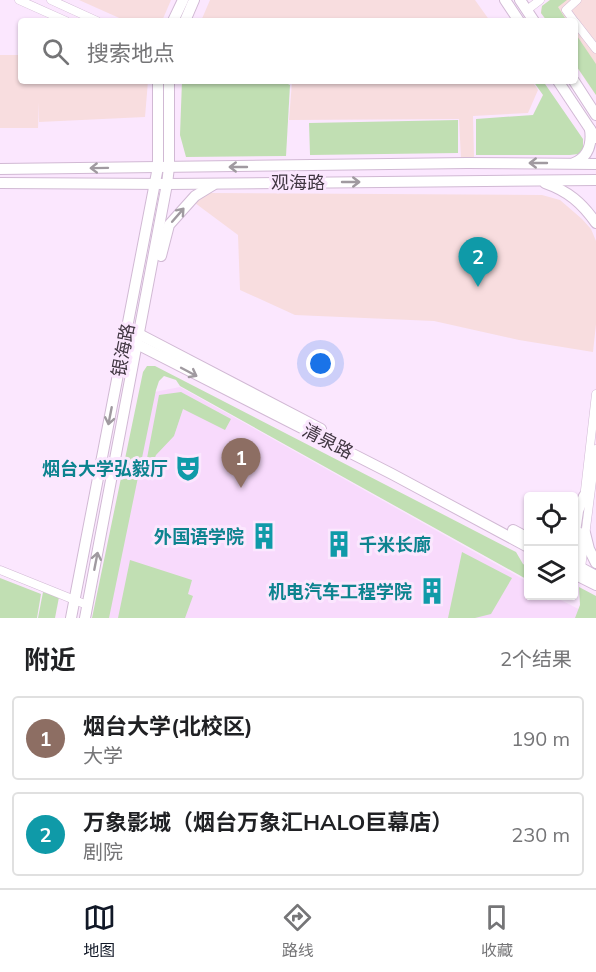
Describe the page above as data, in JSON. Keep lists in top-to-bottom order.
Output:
{
  "streets": {
    "main road": ["观海路", "银海路", "清泉路"]
  },
  "crossings": [
    ["观海路", "银海路"],
    ["银海路", "清泉路"]
  ],
  "places": {
    "theatre": ["烟台大学弘毅厅"],
    "building": ["外国语学院", "千米长廊", "机电汽车工程学院"]
  },
  "page": {
    "search": "搜索地点",
    "pins": ["2", "1"],
    "heading": ["附近", "2个结果"],
    "list": [
      {
        "mark": "1",
        "name": "烟台大学(北校区)",
        "note": "大学",
        "value": "190 m"
      },
      {
        "mark": "2",
        "name": "万象影城（烟台万象汇HALO巨幕店）",
        "note": "剧院",
        "value": "230 m"
      }
    ],
    "nav": ["地图", "路线", "收藏"]
  }
}
